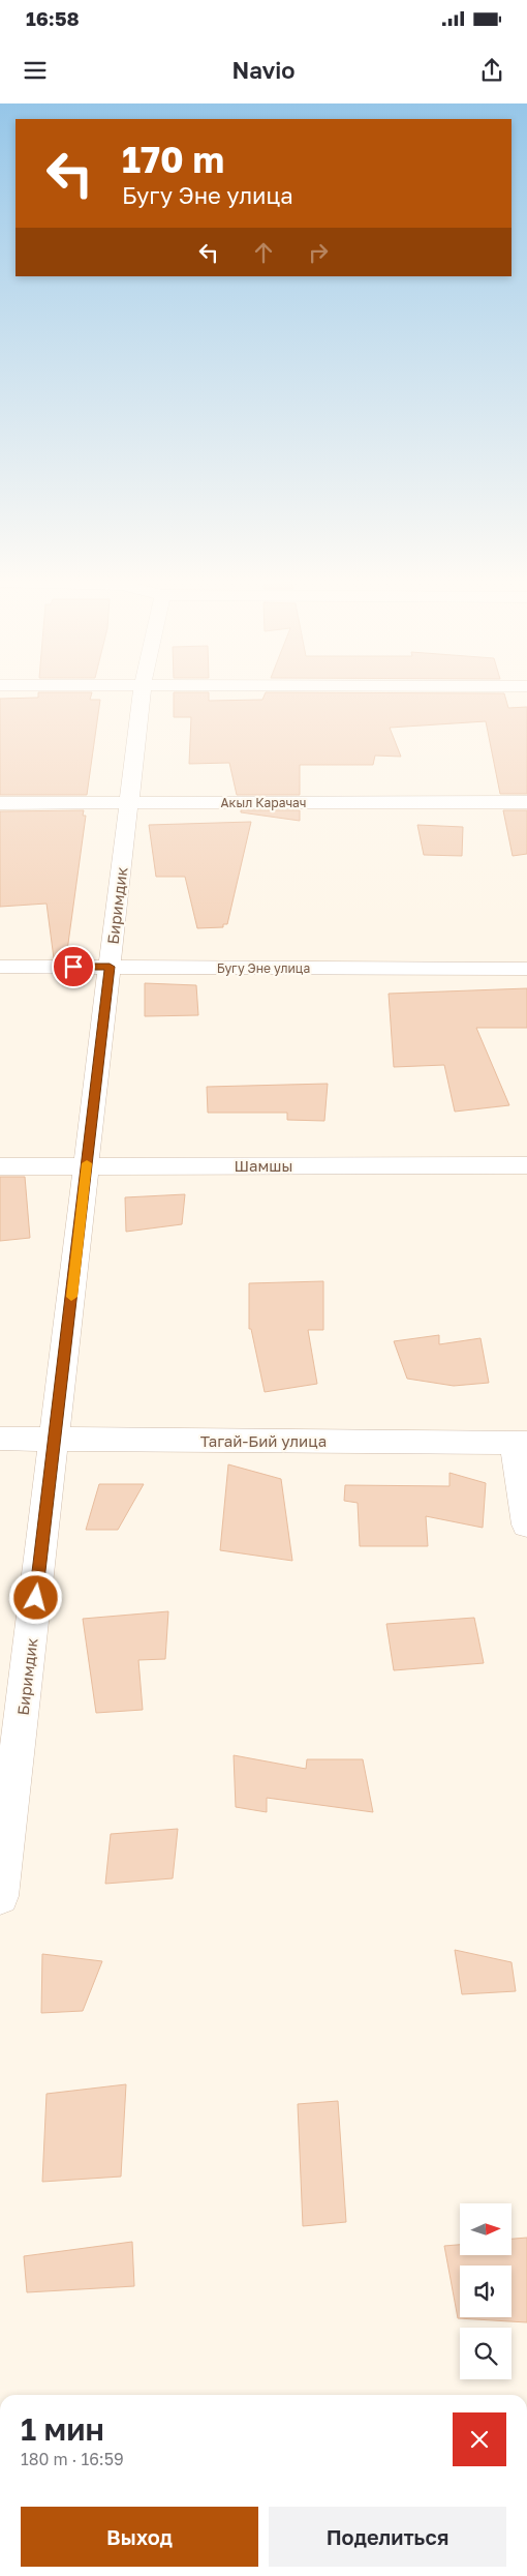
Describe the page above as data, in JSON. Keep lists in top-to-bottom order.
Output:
{
  "streets": {
    "street": [
      "Акыл Карачач",
      "Биримдик",
      "Бугу Эне улица",
      "Шамшы",
      "Тагай-Бий улица"
    ]
  },
  "crossings": [
    ["Акыл Карачач", "Биримдик"],
    ["Биримдик", "Бугу Эне улица"],
    ["Биримдик", "Шамшы"],
    ["Биримдик", "Тагай-Бий улица"]
  ],
  "north": "right",
  "page": {
    "status": "16:58",
    "header": "Navio",
    "turn": ["170 m", "Бугу Эне улица"],
    "heading": ["1 мин", "180 m · 16:59"],
    "buttons": ["Выход", "Поделиться"]
  }
}
